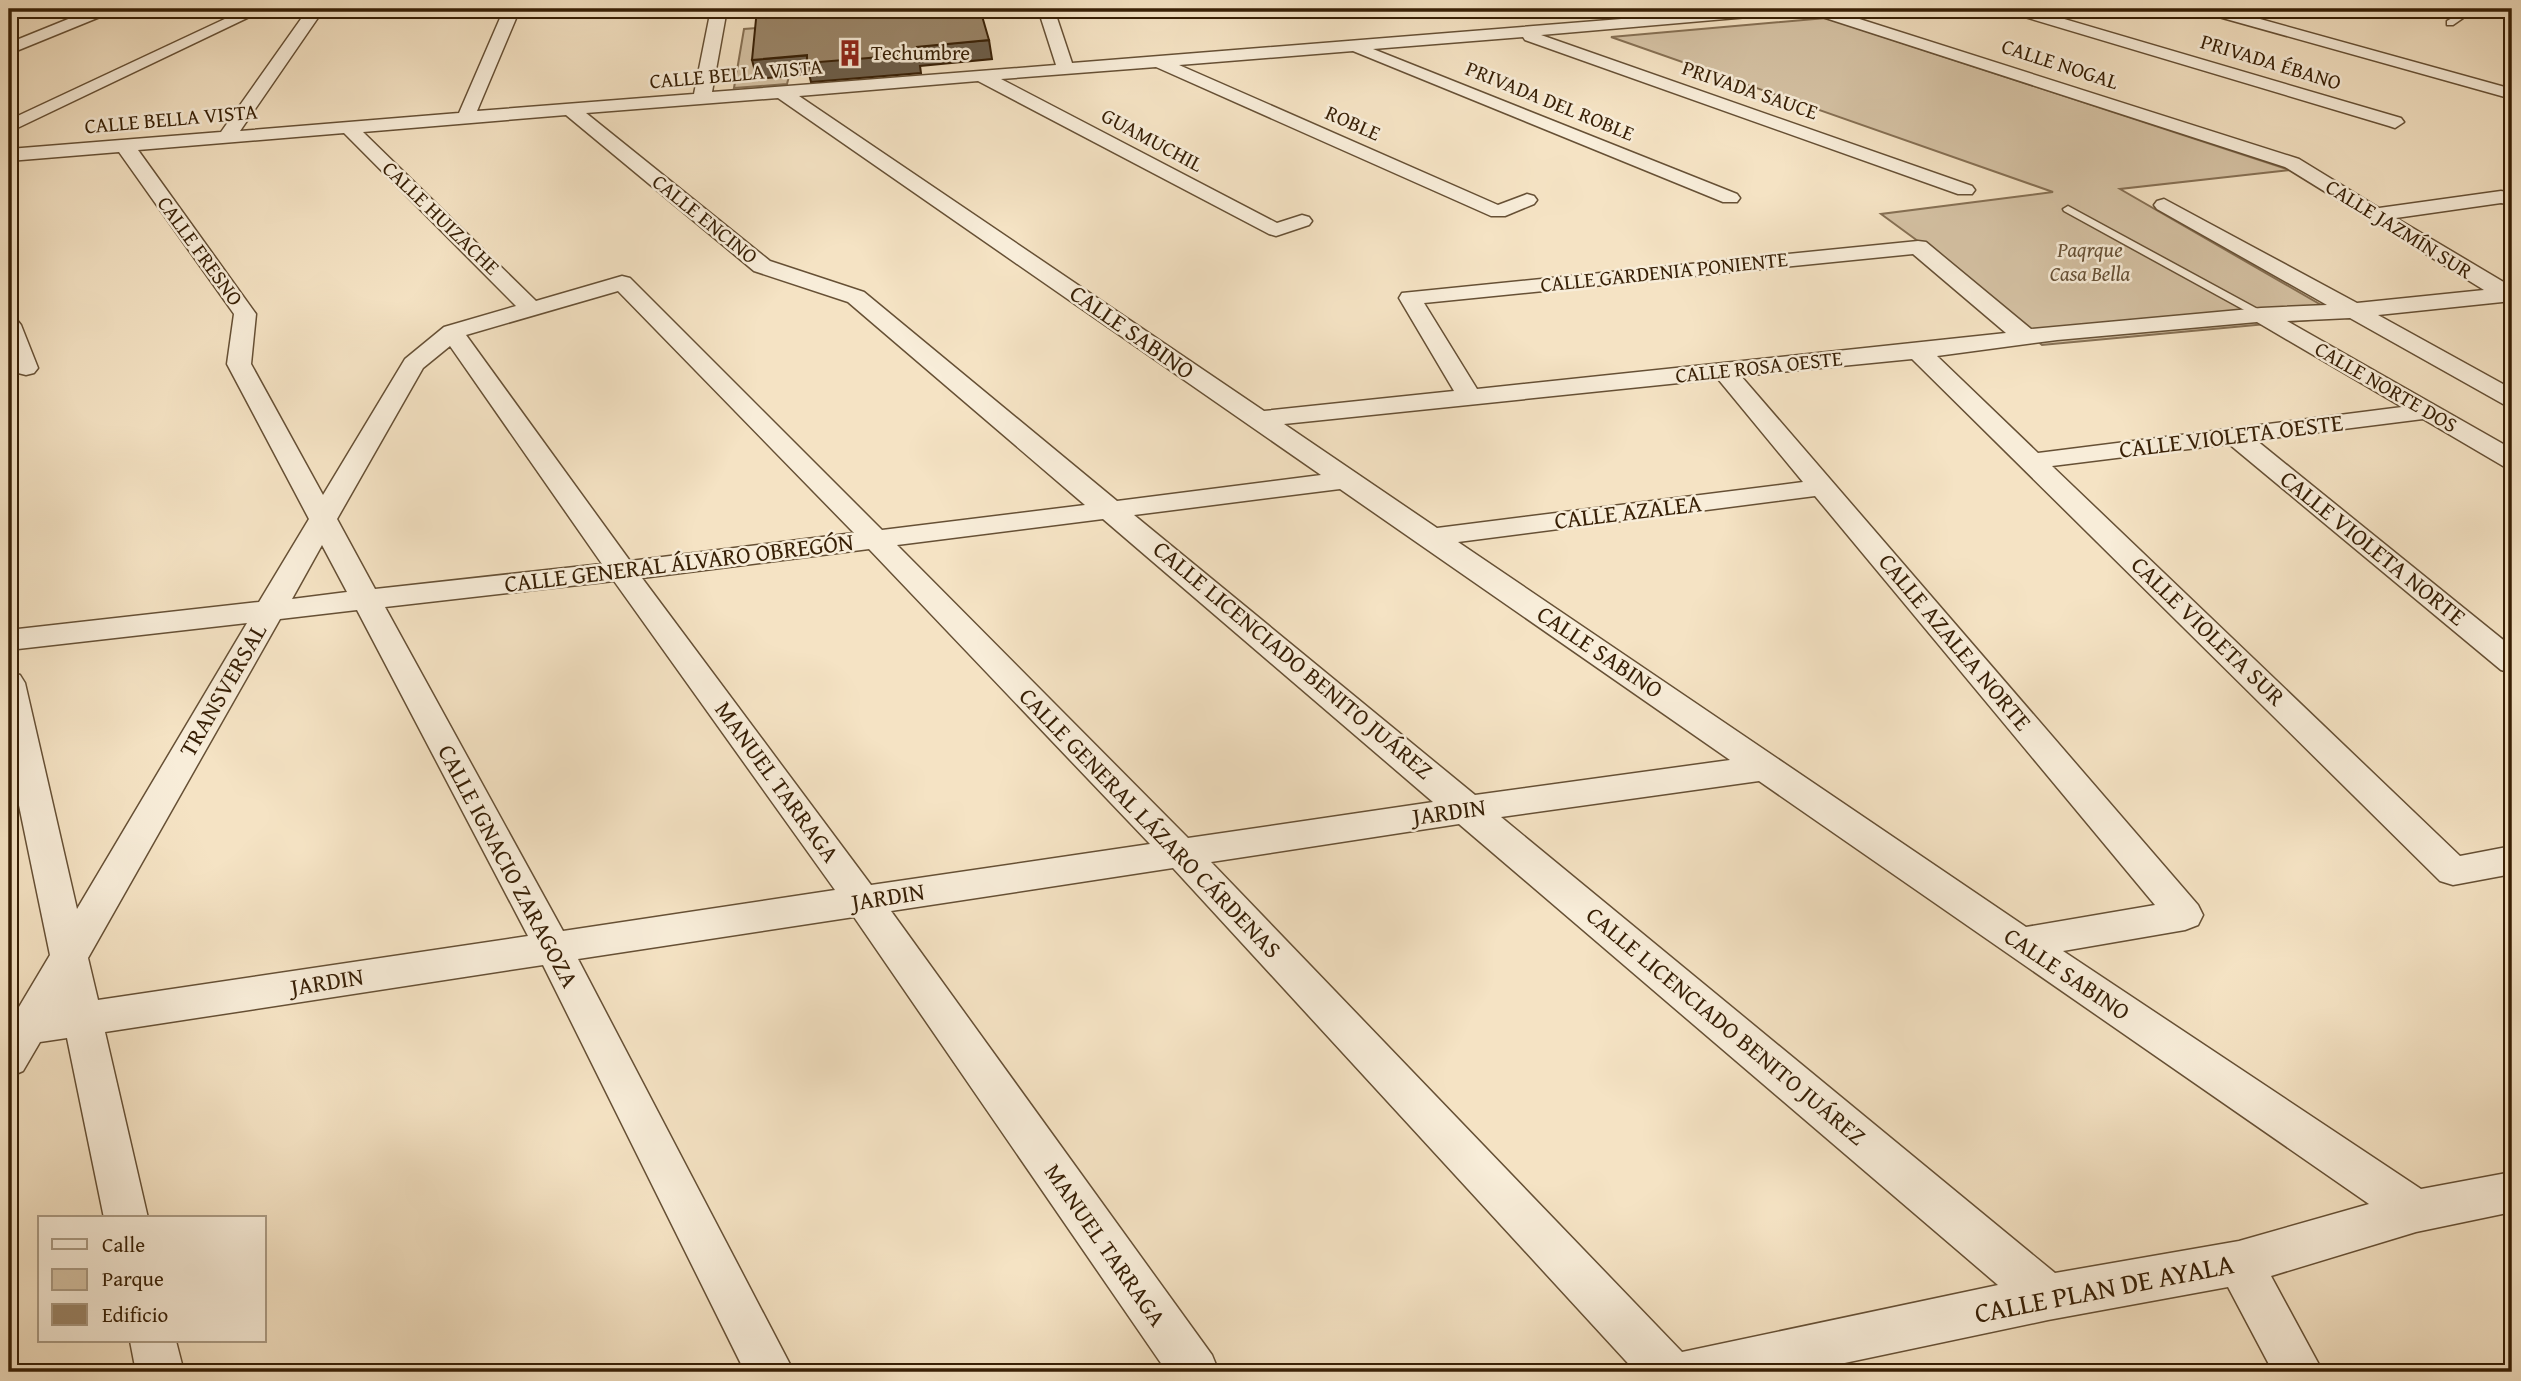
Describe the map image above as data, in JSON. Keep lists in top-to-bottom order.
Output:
{
  "streets": {
    "street": [
      "PRIVADA ÉBANO",
      "CALLE NOGAL",
      "CALLE BELLA VISTA",
      "PRIVADA SAUCE",
      "PRIVADA DEL ROBLE",
      "ROBLE",
      "GUAMUCHIL",
      "CALLE HUIZACHE",
      "CALLE ENCINO",
      "CALLE JAZMÍN SUR",
      "CALLE FRESNO",
      "CALLE GARDENIA PONIENTE",
      "CALLE SABINO",
      "CALLE ROSA OESTE",
      "CALLE NORTE DOS",
      "CALLE VIOLETA OESTE",
      "CALLE AZALEA",
      "CALLE VIOLETA NORTE",
      "CALLE GENERAL ÁLVARO OBREGÓN",
      "CALLE VIOLETA SUR",
      "CALLE AZALEA NORTE",
      "CALLE LICENCIADO BENITO JUÁREZ",
      "TRANSVERSAL",
      "MANUEL TARRAGA",
      "JARDIN",
      "CALLE GENERAL LÁZARO CÁRDENAS",
      "CALLE IGNACIO ZARAGOZA",
      "CALLE PLAN DE AYALA"
    ]
  },
  "crossings": [
    ["CALLE NOGAL", "CALLE JAZMÍN SUR"],
    ["CALLE BELLA VISTA", "PRIVADA SAUCE"],
    ["CALLE BELLA VISTA", "PRIVADA DEL ROBLE"],
    ["CALLE BELLA VISTA", "ROBLE"],
    ["CALLE BELLA VISTA", "GUAMUCHIL"],
    ["CALLE BELLA VISTA", "CALLE HUIZACHE"],
    ["CALLE BELLA VISTA", "CALLE ENCINO"],
    ["CALLE BELLA VISTA", "CALLE FRESNO"],
    ["CALLE BELLA VISTA", "CALLE SABINO"],
    ["CALLE HUIZACHE", "CALLE GENERAL LÁZARO CÁRDENAS"],
    ["CALLE ENCINO", "CALLE LICENCIADO BENITO JUÁREZ"],
    ["CALLE FRESNO", "CALLE IGNACIO ZARAGOZA"],
    ["CALLE GARDENIA PONIENTE", "CALLE ROSA OESTE"],
    ["CALLE SABINO", "CALLE ROSA OESTE"],
    ["CALLE SABINO", "CALLE AZALEA"],
    ["CALLE SABINO", "CALLE GENERAL ÁLVARO OBREGÓN"],
    ["CALLE SABINO", "CALLE AZALEA NORTE"],
    ["CALLE SABINO", "JARDIN"],
    ["CALLE SABINO", "CALLE PLAN DE AYALA"],
    ["CALLE ROSA OESTE", "CALLE NORTE DOS"],
    ["CALLE ROSA OESTE", "CALLE VIOLETA SUR"],
    ["CALLE ROSA OESTE", "CALLE AZALEA NORTE"],
    ["CALLE NORTE DOS", "CALLE VIOLETA OESTE"],
    ["CALLE VIOLETA OESTE", "CALLE VIOLETA NORTE"],
    ["CALLE VIOLETA OESTE", "CALLE VIOLETA SUR"],
    ["CALLE AZALEA", "CALLE AZALEA NORTE"],
    ["CALLE GENERAL ÁLVARO OBREGÓN", "CALLE LICENCIADO BENITO JUÁREZ"],
    ["CALLE GENERAL ÁLVARO OBREGÓN", "TRANSVERSAL"],
    ["CALLE GENERAL ÁLVARO OBREGÓN", "MANUEL TARRAGA"],
    ["CALLE GENERAL ÁLVARO OBREGÓN", "CALLE GENERAL LÁZARO CÁRDENAS"],
    ["CALLE GENERAL ÁLVARO OBREGÓN", "CALLE IGNACIO ZARAGOZA"],
    ["CALLE LICENCIADO BENITO JUÁREZ", "JARDIN"],
    ["CALLE LICENCIADO BENITO JUÁREZ", "CALLE PLAN DE AYALA"],
    ["TRANSVERSAL", "MANUEL TARRAGA"],
    ["TRANSVERSAL", "JARDIN"],
    ["TRANSVERSAL", "CALLE IGNACIO ZARAGOZA"],
    ["MANUEL TARRAGA", "JARDIN"],
    ["JARDIN", "CALLE GENERAL LÁZARO CÁRDENAS"],
    ["JARDIN", "CALLE IGNACIO ZARAGOZA"]
  ],
  "parks": ["Paqrque Casa Bella"],
  "places": {
    "building": ["Techumbre"]
  },
  "legend": ["Calle", "Parque", "Edificio"]
}
